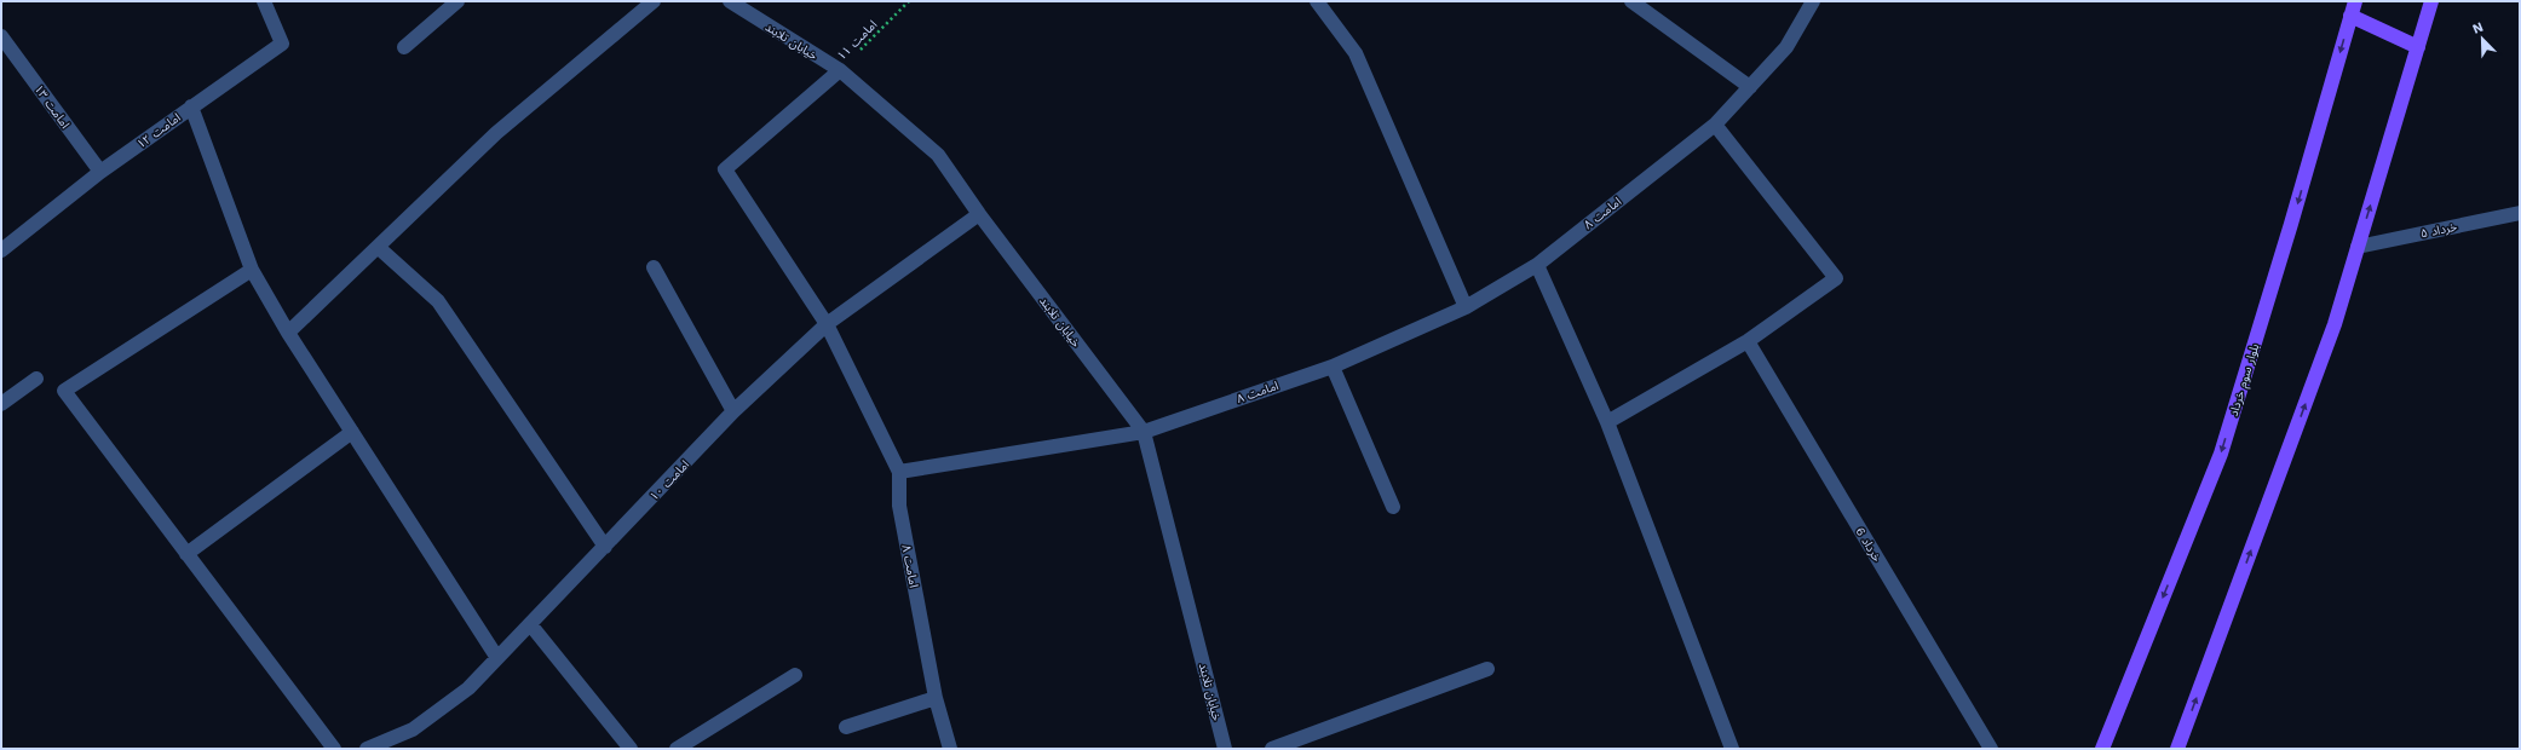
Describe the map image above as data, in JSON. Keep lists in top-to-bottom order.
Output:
{
  "streets": {
    "main road": ["بلوار سوم خرداد"],
    "street": [
      "خیابان تلابند",
      "امامت ۱۳",
      "امامت ۱۲",
      "امامت ۸",
      "خرداد ۵",
      "امامت ۱۰",
      "خرداد 6"
    ],
    "path": ["امامت ۱۱"]
  },
  "crossings": [
    ["امامت ۱۱", "خیابان تلابند"],
    ["خیابان تلابند", "امامت ۸"],
    ["خیابان تلابند", "امامت ۱۰"],
    ["امامت ۱۳", "امامت ۱۲"]
  ],
  "north": "top left"
}
